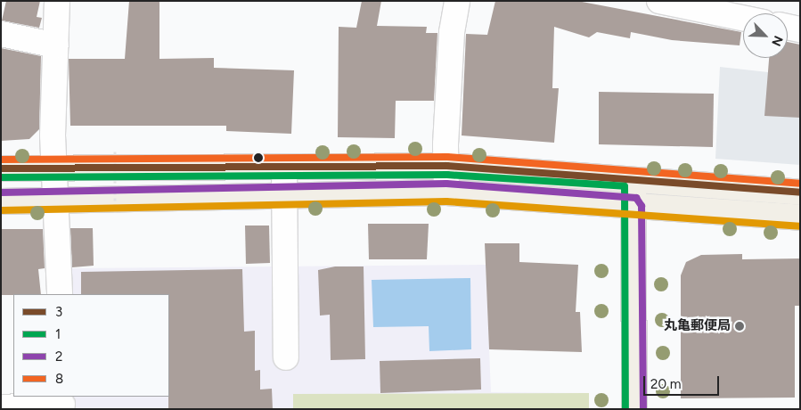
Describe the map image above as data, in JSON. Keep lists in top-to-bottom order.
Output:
{
  "places": ["丸亀郵便局"],
  "lines": [
    "transit line 8",
    "transit line 3",
    "transit line 1",
    "transit line 2"
  ],
  "legend": [
    "3",
    "1",
    "2",
    "8"
  ],
  "scale_bar": "20 m",
  "north": "bottom right"
}
